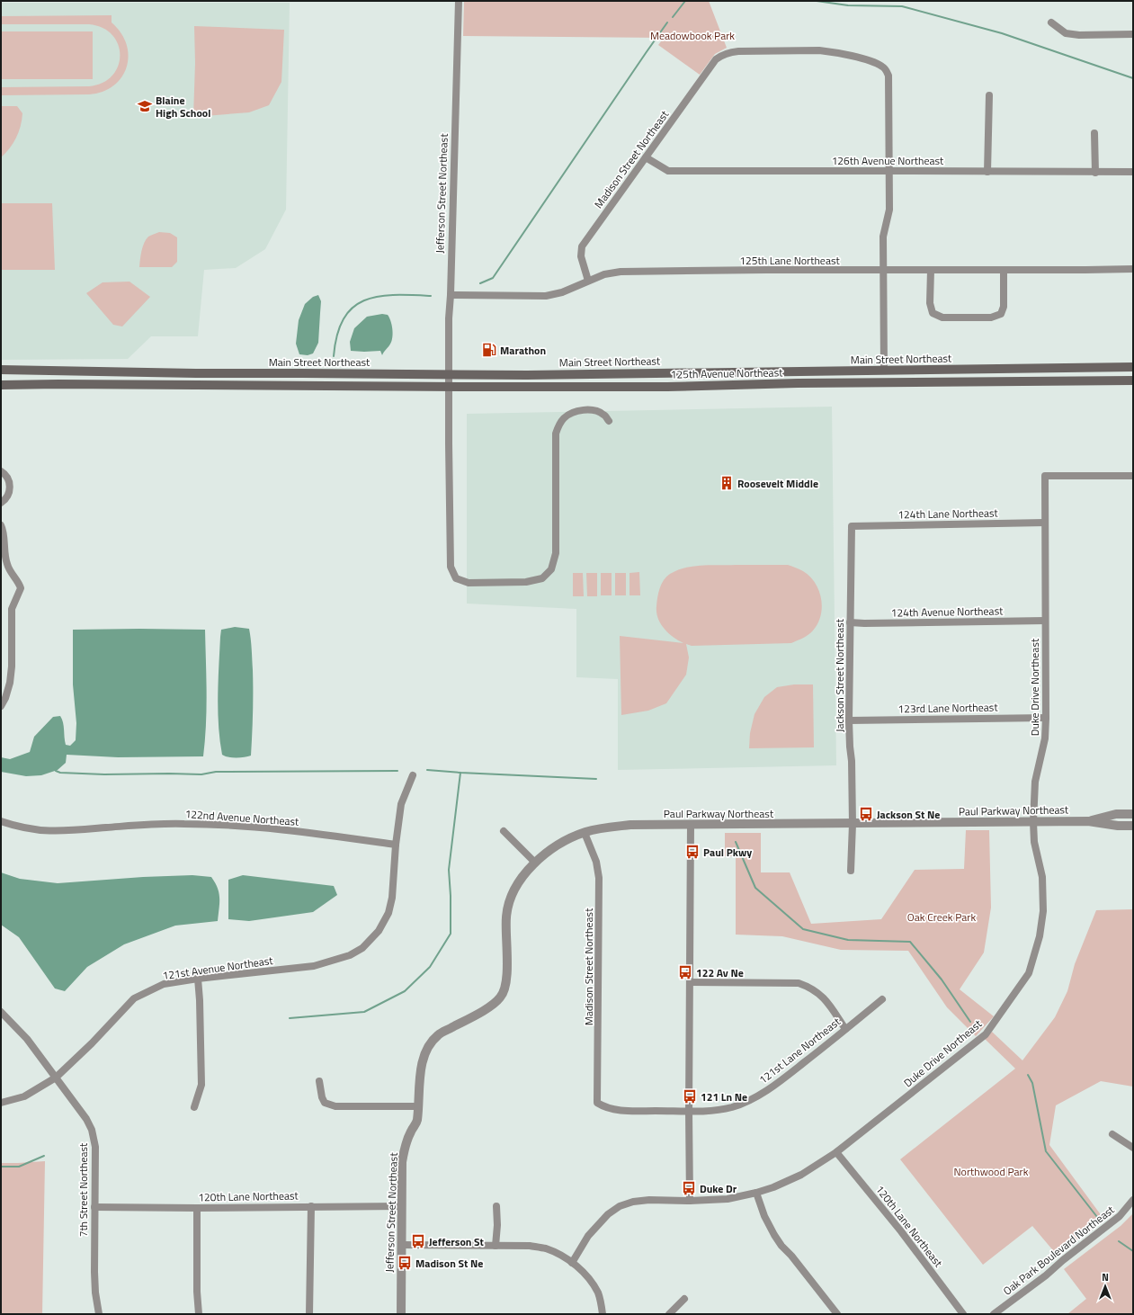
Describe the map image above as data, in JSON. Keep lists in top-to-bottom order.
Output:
{
  "streets": {
    "main road": ["Main Street Northeast", "125th Avenue Northeast"],
    "street": [
      "Madison Street Northeast",
      "126th Avenue Northeast",
      "Jefferson Street Northeast",
      "125th Lane Northeast",
      "124th Lane Northeast",
      "124th Avenue Northeast",
      "Jackson Street Northeast",
      "Duke Drive Northeast",
      "123rd Lane Northeast",
      "Paul Parkway Northeast",
      "122nd Avenue Northeast",
      "121st Avenue Northeast",
      "121st Lane Northeast",
      "7th Street Northeast",
      "120th Lane Northeast",
      "Oak Park Boulevard Northeast"
    ]
  },
  "crossings": [
    ["Madison Street Northeast", "126th Avenue Northeast"],
    ["Madison Street Northeast", "Jefferson Street Northeast"],
    ["Madison Street Northeast", "125th Lane Northeast"],
    ["Madison Street Northeast", "Paul Parkway Northeast"],
    ["Madison Street Northeast", "121st Lane Northeast"],
    ["Jefferson Street Northeast", "125th Lane Northeast"],
    ["Jefferson Street Northeast", "Main Street Northeast"],
    ["Jefferson Street Northeast", "125th Avenue Northeast"],
    ["Jefferson Street Northeast", "Paul Parkway Northeast"],
    ["Jefferson Street Northeast", "120th Lane Northeast"],
    ["124th Lane Northeast", "Jackson Street Northeast"],
    ["124th Lane Northeast", "Duke Drive Northeast"],
    ["124th Avenue Northeast", "Jackson Street Northeast"],
    ["124th Avenue Northeast", "Duke Drive Northeast"],
    ["Jackson Street Northeast", "123rd Lane Northeast"],
    ["Jackson Street Northeast", "Paul Parkway Northeast"],
    ["Duke Drive Northeast", "123rd Lane Northeast"],
    ["Duke Drive Northeast", "Paul Parkway Northeast"],
    ["Duke Drive Northeast", "120th Lane Northeast"],
    ["122nd Avenue Northeast", "121st Avenue Northeast"],
    ["121st Avenue Northeast", "7th Street Northeast"],
    ["7th Street Northeast", "120th Lane Northeast"]
  ],
  "parks": ["Meadowbook Park", "Oak Creek Park", "Northwood Park"],
  "places": {
    "school or university": ["Blaine High School"],
    "fuel station": ["Marathon"],
    "building": ["Roosevelt Middle"],
    "bus stop": [
      "Jackson St Ne",
      "Paul Pkwy",
      "122 Av Ne",
      "121 Ln Ne",
      "Duke Dr",
      "Jefferson St",
      "Madison St Ne"
    ]
  },
  "north": "top"
}
